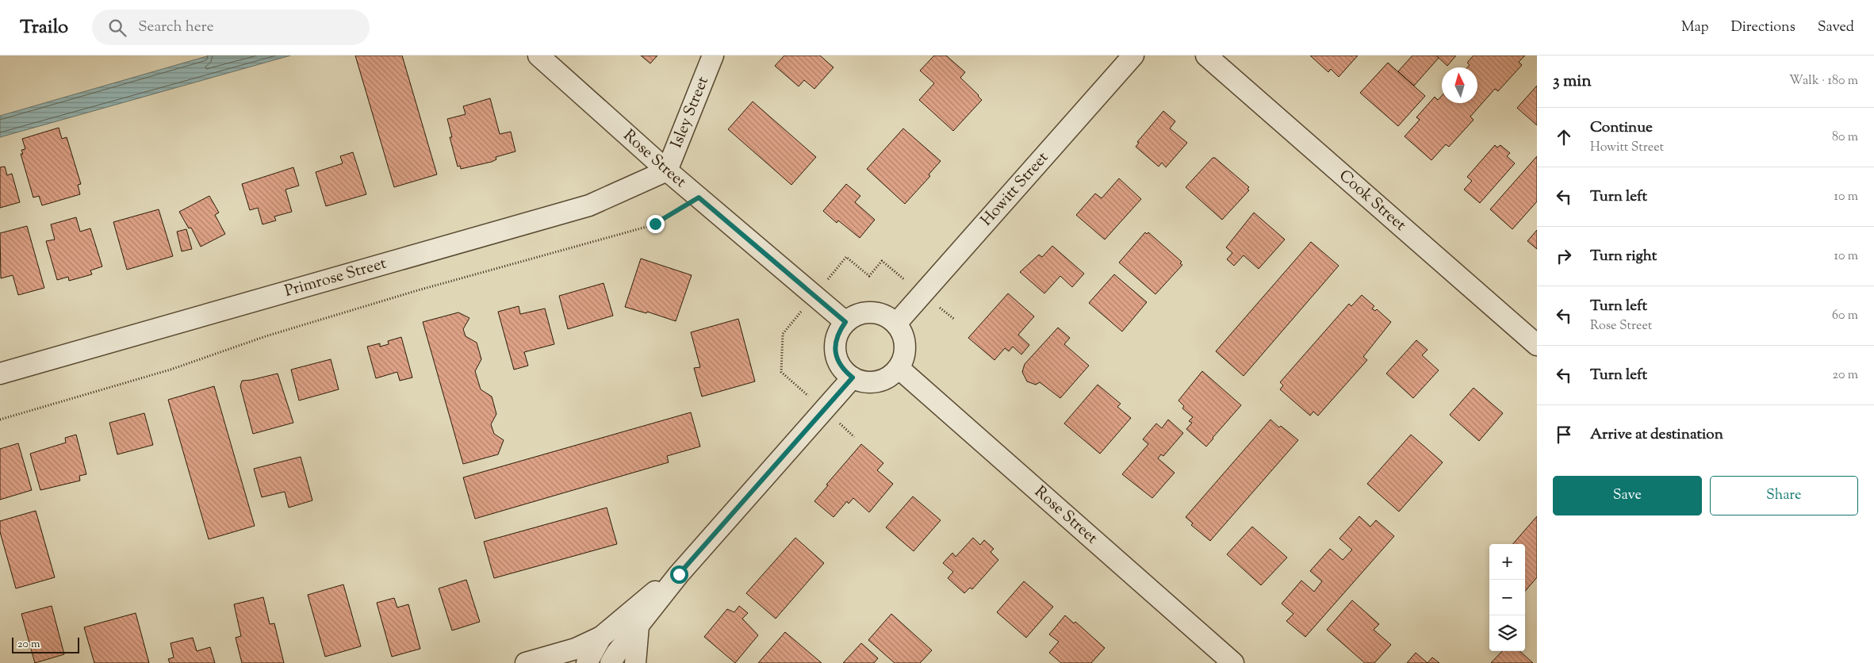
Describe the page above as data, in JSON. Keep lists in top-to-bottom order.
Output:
{
  "streets": {
    "street": [
      "Isley Street",
      "Rose Street",
      "Howitt Street",
      "Cook Street",
      "Primrose Street"
    ]
  },
  "crossings": [
    ["Isley Street", "Rose Street"],
    ["Isley Street", "Primrose Street"],
    ["Rose Street", "Howitt Street"],
    ["Rose Street", "Primrose Street"]
  ],
  "scale_bar": "20 m",
  "north": "top",
  "page": {
    "header": "Trailo",
    "search": "Search here",
    "nav": ["Map", "Directions", "Saved"],
    "heading": ["3 min", "Walk · 180 m"],
    "list": [
      ["Continue", "Howitt Street", "80 m"],
      ["Turn left", "10 m"],
      ["Turn right", "10 m"],
      ["Turn left", "Rose Street", "60 m"],
      ["Turn left", "20 m"],
      "Arrive at destination"
    ],
    "buttons": ["Save", "Share"],
    "map_buttons": ["+", "−"],
    "scale": "20 m"
  }
}
